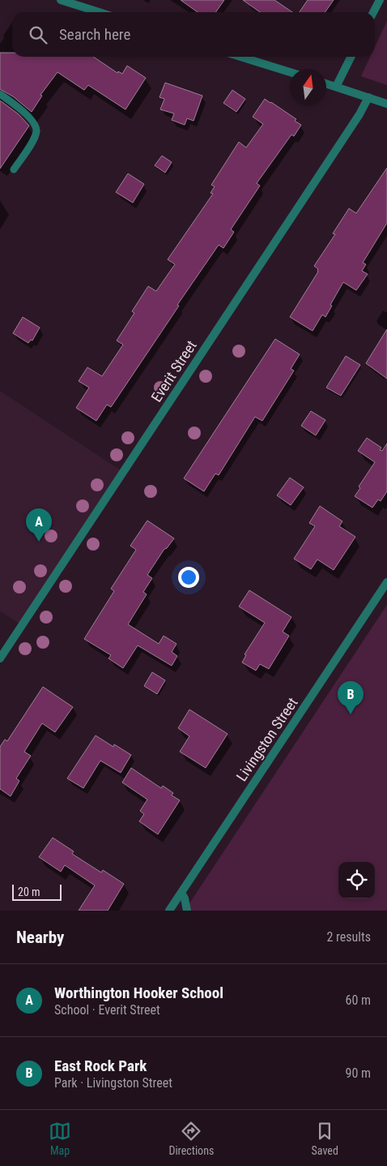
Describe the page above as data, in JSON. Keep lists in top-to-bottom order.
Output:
{
  "streets": {
    "street": ["Everit Street", "Livingston Street"]
  },
  "scale_bar": "20 m",
  "north": "top",
  "page": {
    "search": "Search here",
    "pins": ["A", "B"],
    "scale": "20 m",
    "heading": ["Nearby", "2 results"],
    "list": [
      {
        "mark": "A",
        "name": "Worthington Hooker School",
        "note": "School · Everit Street",
        "value": "60 m"
      },
      {
        "mark": "B",
        "name": "East Rock Park",
        "note": "Park · Livingston Street",
        "value": "90 m"
      }
    ],
    "nav": ["Map", "Directions", "Saved"]
  }
}
